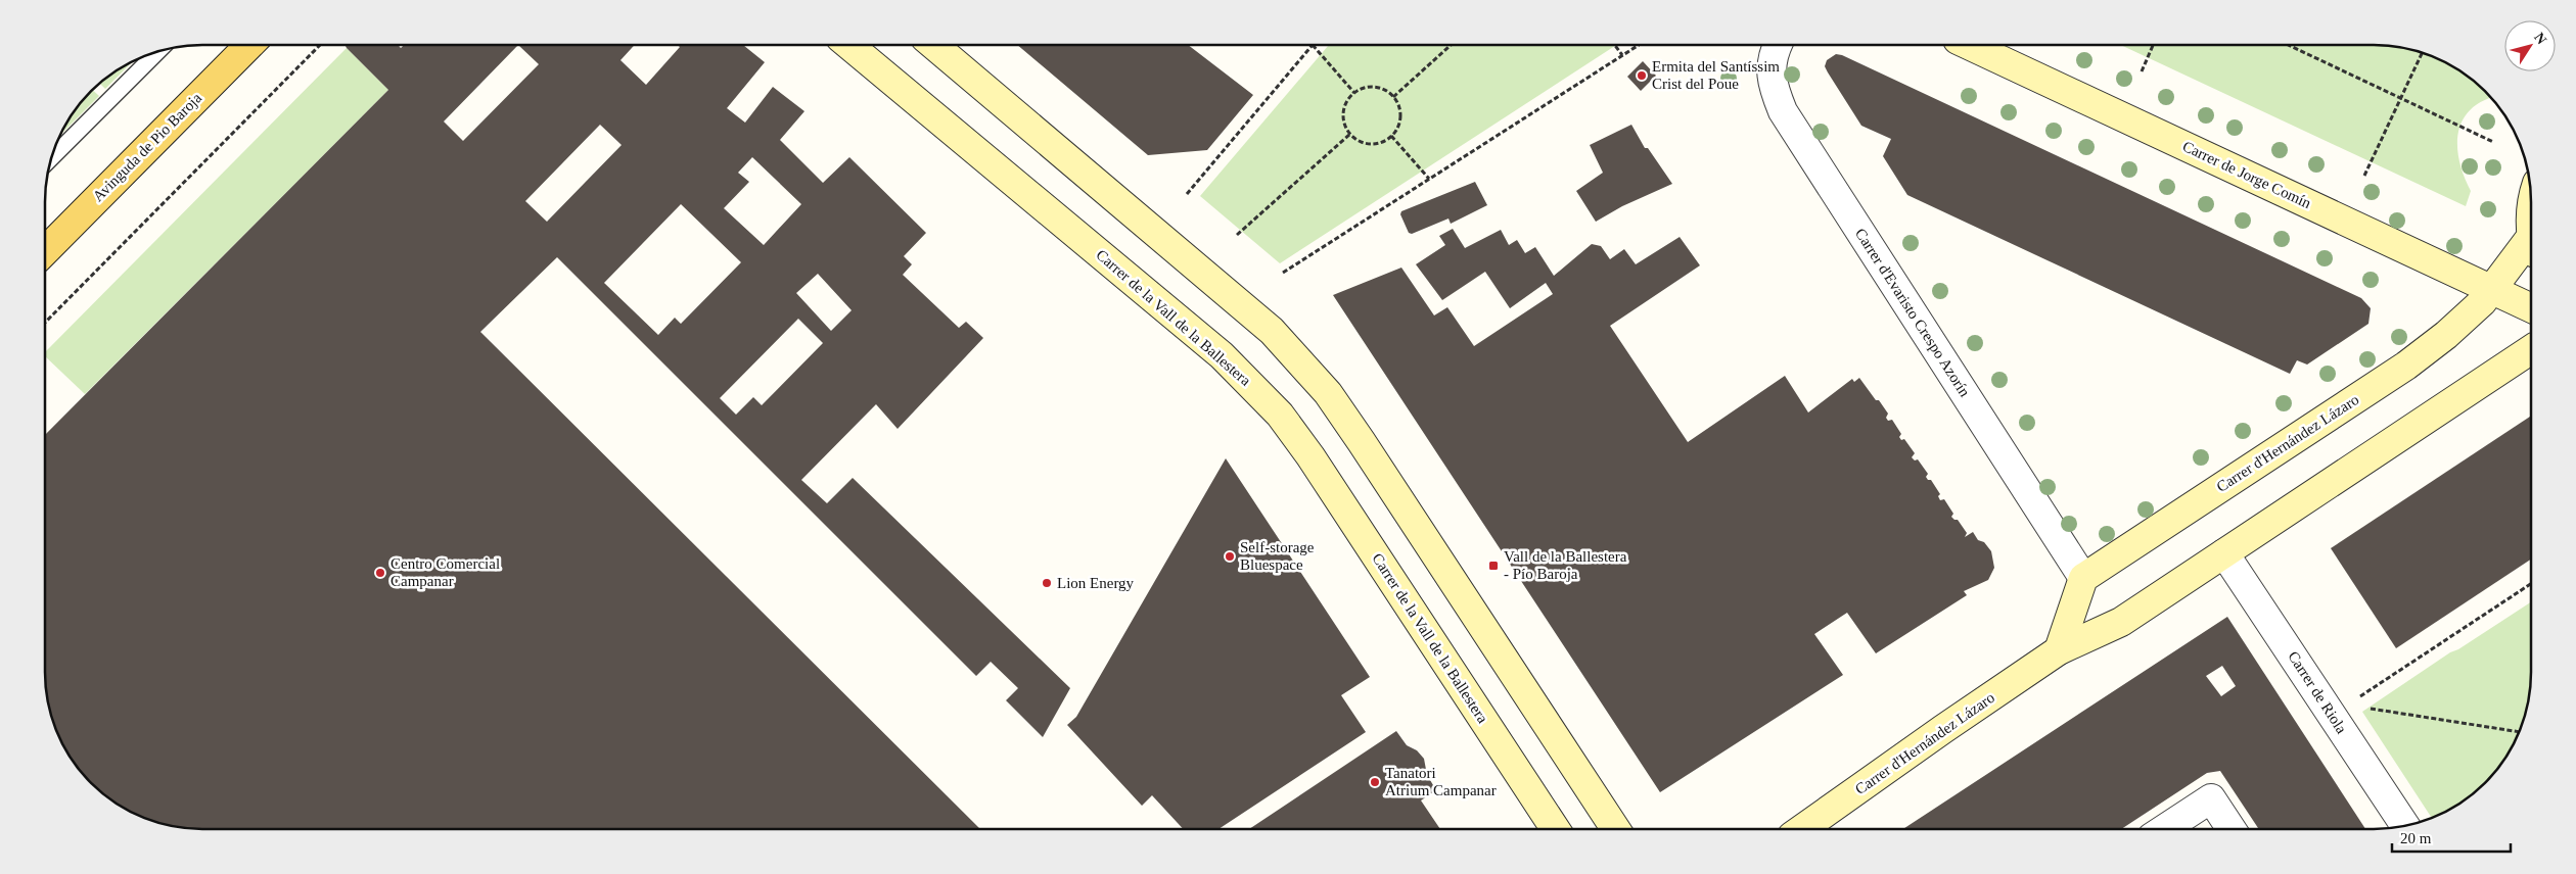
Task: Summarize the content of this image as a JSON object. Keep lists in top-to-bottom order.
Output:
{
  "streets": {
    "main road": ["Avinguda de Pio Baroja"],
    "street": [
      "Carrer de Jorge Comín",
      "Carrer d'Evaristo Crespo Azorín",
      "Carrer de la Vall de la Ballestera",
      "Carrer d'Hernández Lázaro",
      "Carrer de Riola"
    ]
  },
  "crossings": [
    ["Carrer de Jorge Comín", "Carrer d'Hernández Lázaro"],
    ["Carrer d'Evaristo Crespo Azorín", "Carrer d'Hernández Lázaro"],
    ["Carrer d'Hernández Lázaro", "Carrer de Riola"]
  ],
  "places": {
    "other": [
      "Ermita del Santíssim Crist del Poue",
      "Self-storage Bluespace",
      "Centro Comercial Campanar",
      "Lion Energy",
      "Tanatori Atrium Campanar"
    ],
    "transit": ["Vall de la Ballestera - Pío Baroja"]
  },
  "scale_bar": "20 m",
  "north": "top right"
}
